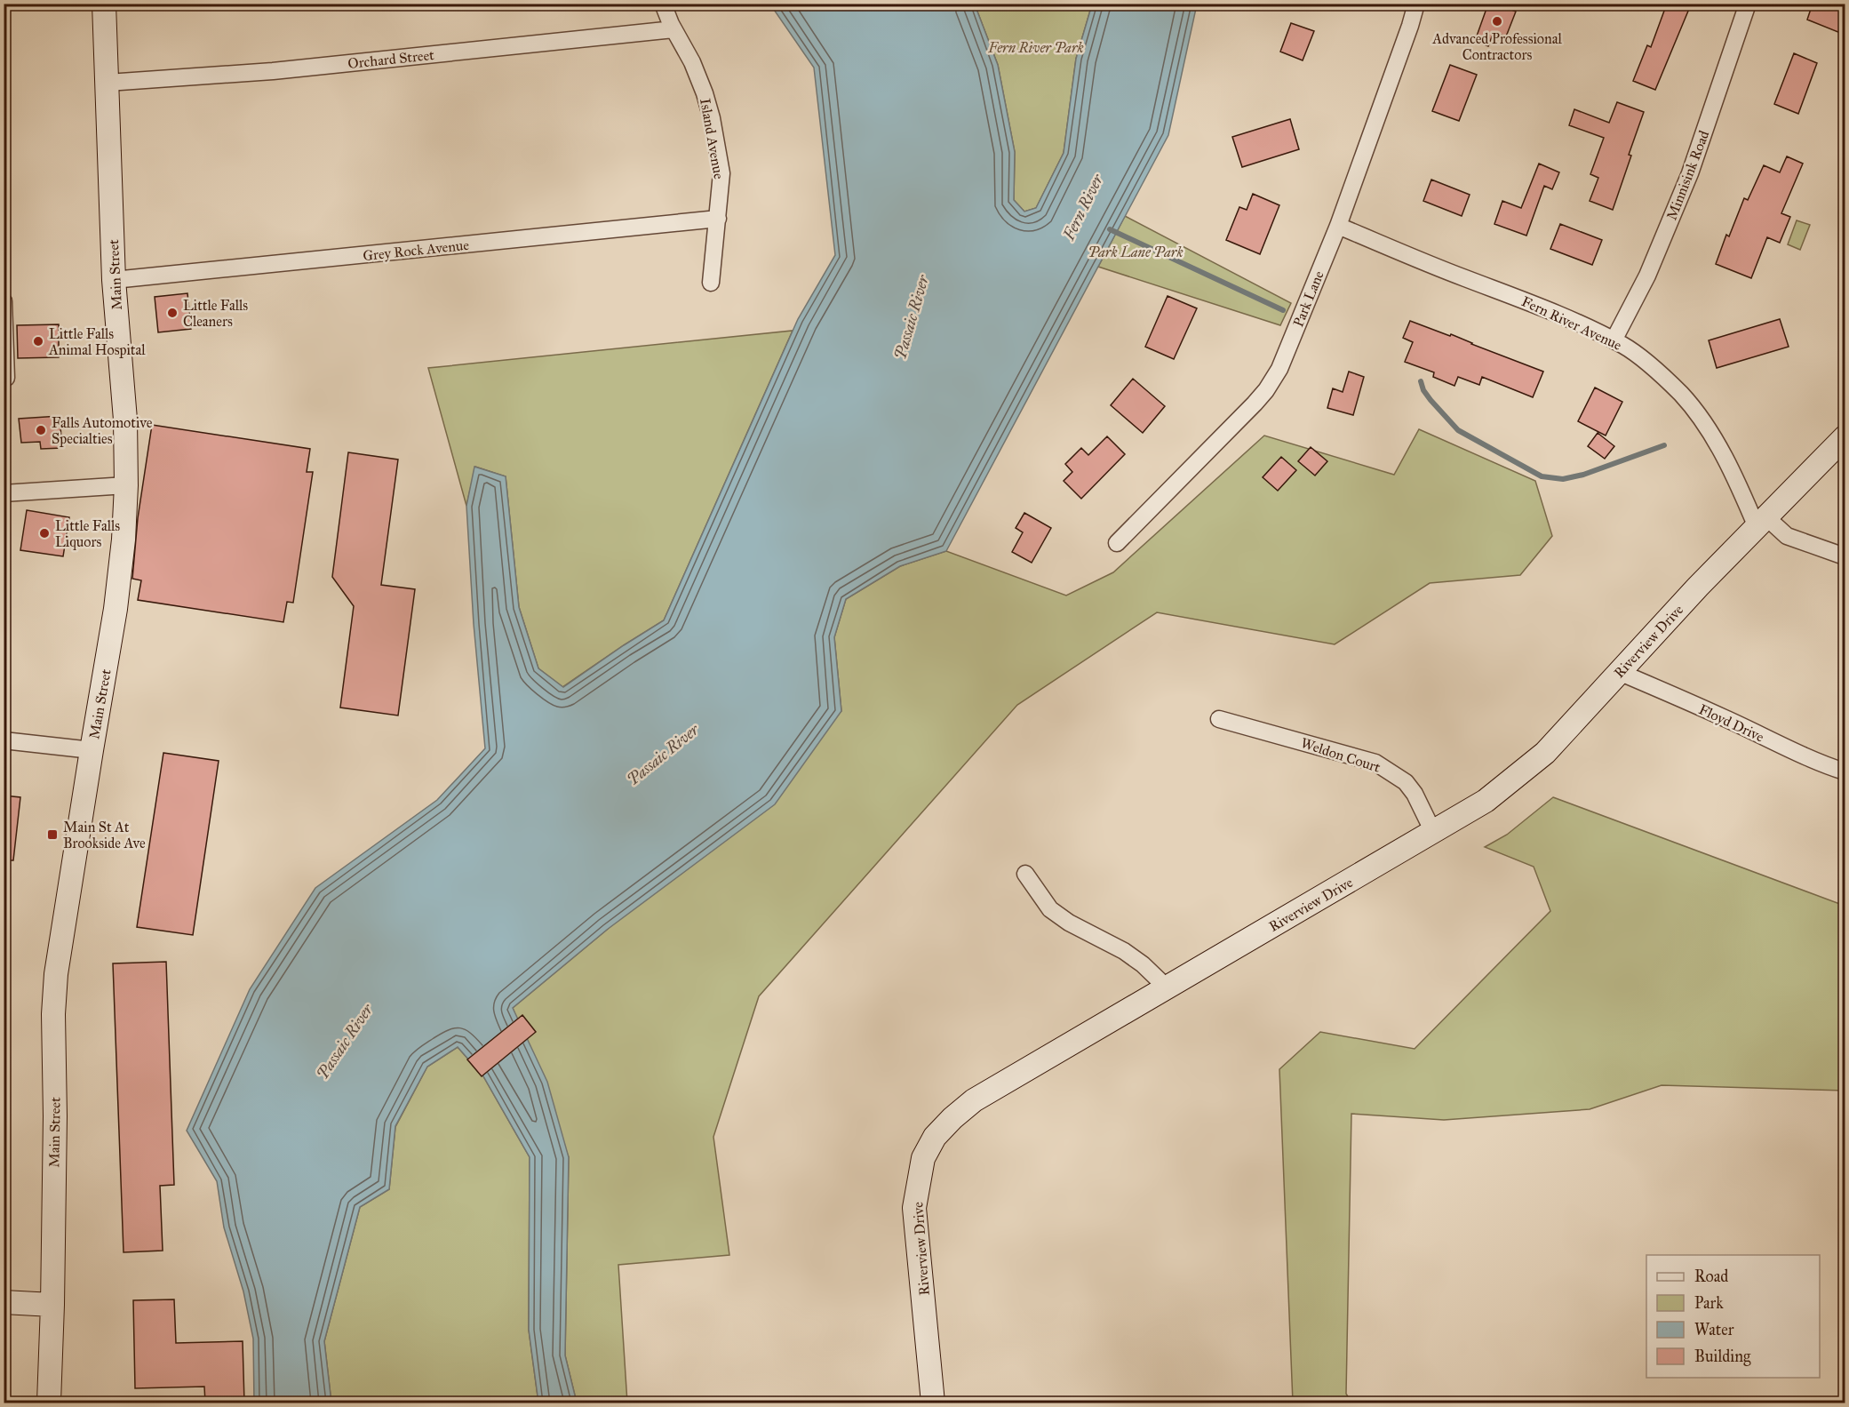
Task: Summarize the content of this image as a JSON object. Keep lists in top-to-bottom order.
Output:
{
  "streets": {
    "main road": ["Main Street", "Riverview Drive"],
    "street": [
      "Orchard Street",
      "Island Avenue",
      "Minnisink Road",
      "Grey Rock Avenue",
      "Park Lane",
      "Fern River Avenue",
      "Floyd Drive",
      "Weldon Court"
    ]
  },
  "crossings": [
    ["Orchard Street", "Island Avenue"],
    ["Orchard Street", "Main Street"],
    ["Island Avenue", "Grey Rock Avenue"],
    ["Minnisink Road", "Fern River Avenue"],
    ["Grey Rock Avenue", "Main Street"],
    ["Park Lane", "Fern River Avenue"],
    ["Fern River Avenue", "Riverview Drive"],
    ["Riverview Drive", "Floyd Drive"],
    ["Riverview Drive", "Weldon Court"]
  ],
  "water": ["Fern River", "Passaic River"],
  "parks": ["Fern River Park", "Park Lane Park"],
  "places": {
    "other": [
      "Advanced Professional Contractors",
      "Little Falls Cleaners",
      "Little Falls Animal Hospital",
      "Falls Automotive Specialties",
      "Little Falls Liquors"
    ],
    "transit": ["Main St At Brookside Ave"]
  },
  "legend": [
    "Road",
    "Park",
    "Water",
    "Building"
  ]
}
